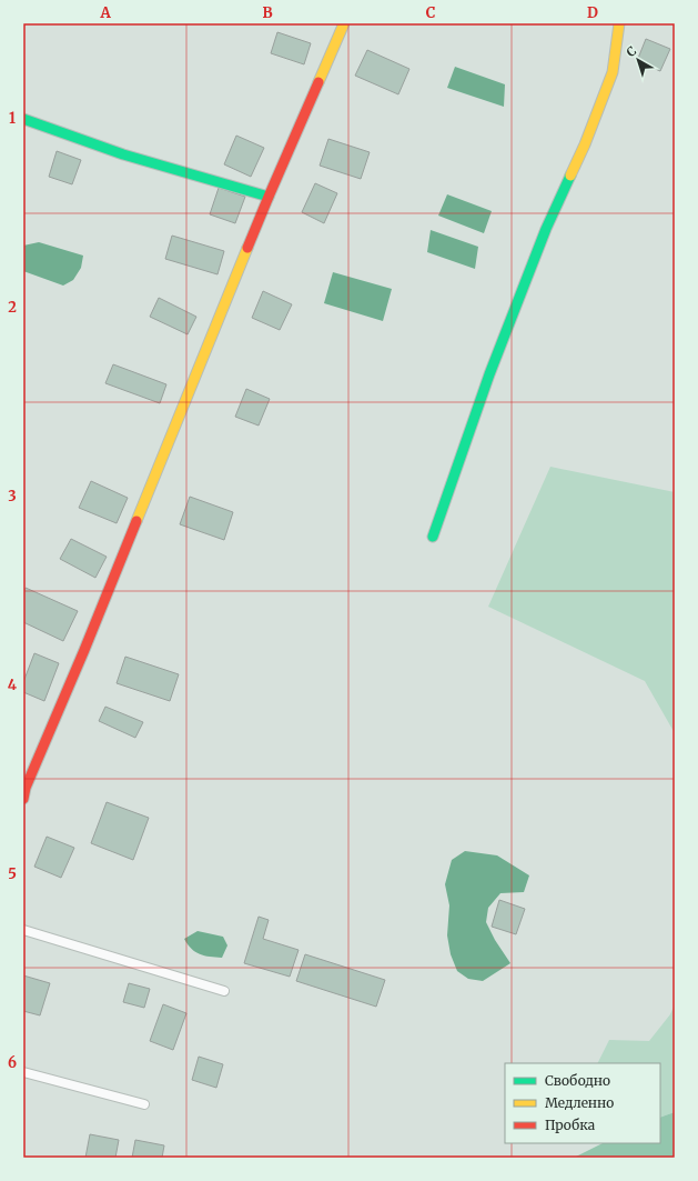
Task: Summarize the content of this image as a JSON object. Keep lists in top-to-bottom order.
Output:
{
  "legend": ["Свободно", "Медленно", "Пробка"],
  "north": "top left",
  "grid": {
    "columns": [
      "A",
      "B",
      "C",
      "D"
    ],
    "rows": [
      "1",
      "2",
      "3",
      "4",
      "5",
      "6"
    ]
  }
}
